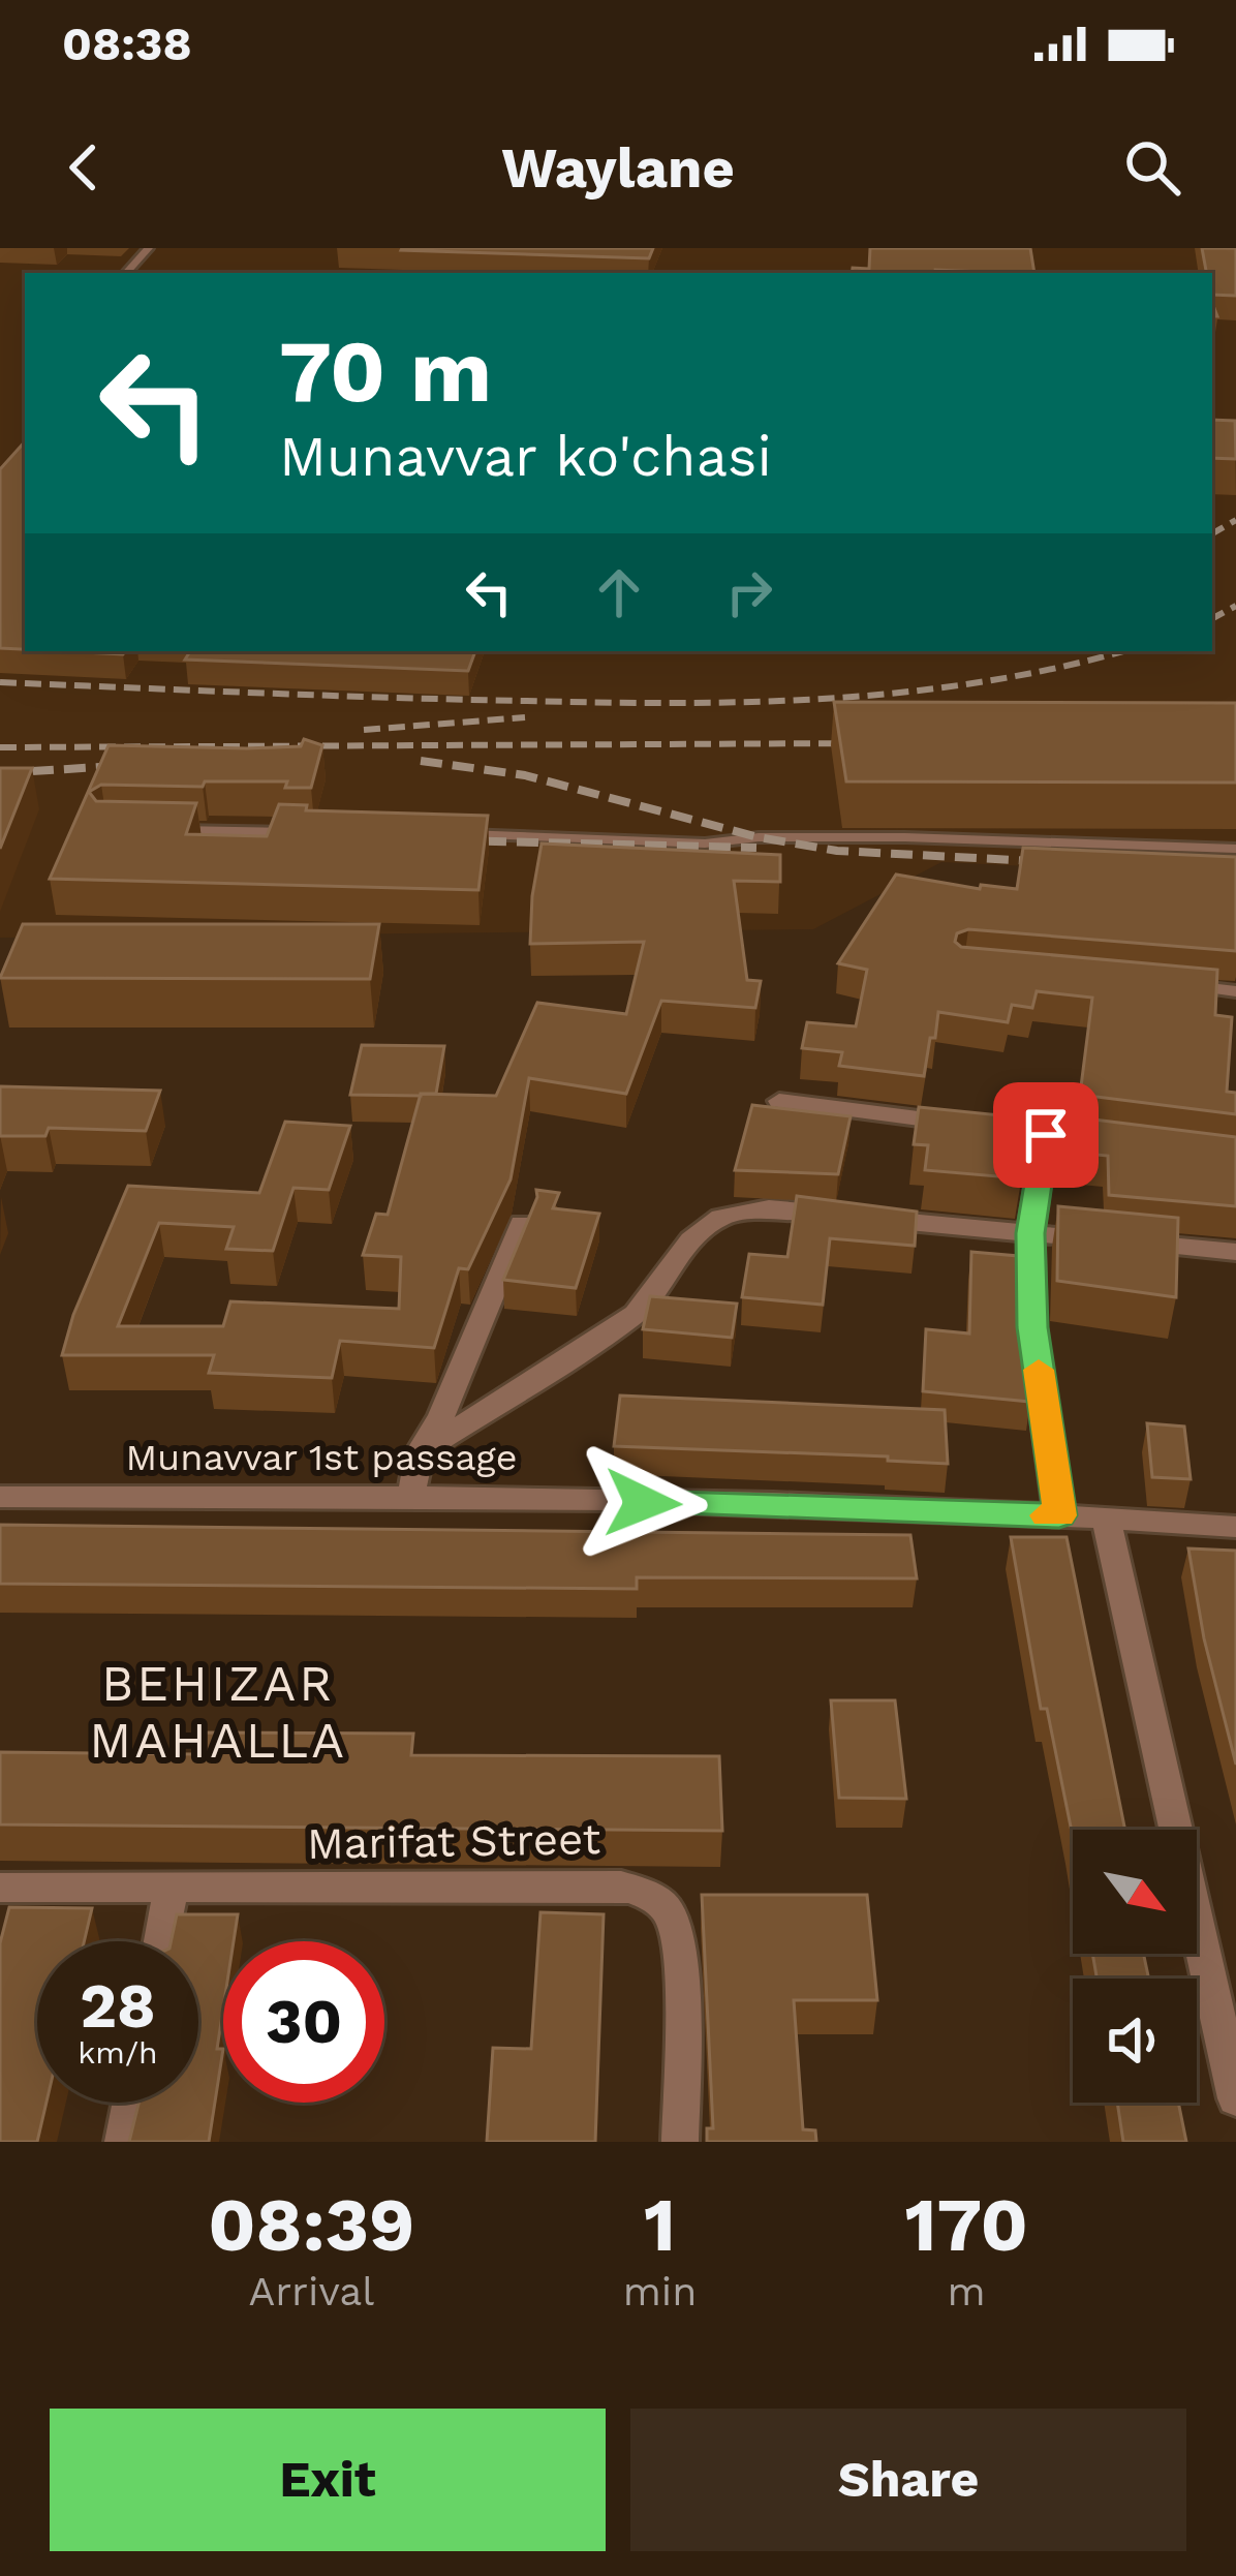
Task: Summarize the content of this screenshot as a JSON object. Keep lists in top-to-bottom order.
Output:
{
  "streets": {
    "street": ["Munavvar 1st passage", "Marifat Street"]
  },
  "districts": ["BEHIZAR MAHALLA"],
  "north": "bottom right",
  "page": {
    "status": "08:38",
    "header": "Waylane",
    "turn": ["70 m", "Munavvar ko'chasi"],
    "speed": "28 km/h",
    "limit": "30",
    "eta": [
      "08:39",
      "Arrival",
      "1",
      "min",
      "170",
      "m"
    ],
    "buttons": ["Exit", "Share"]
  }
}
